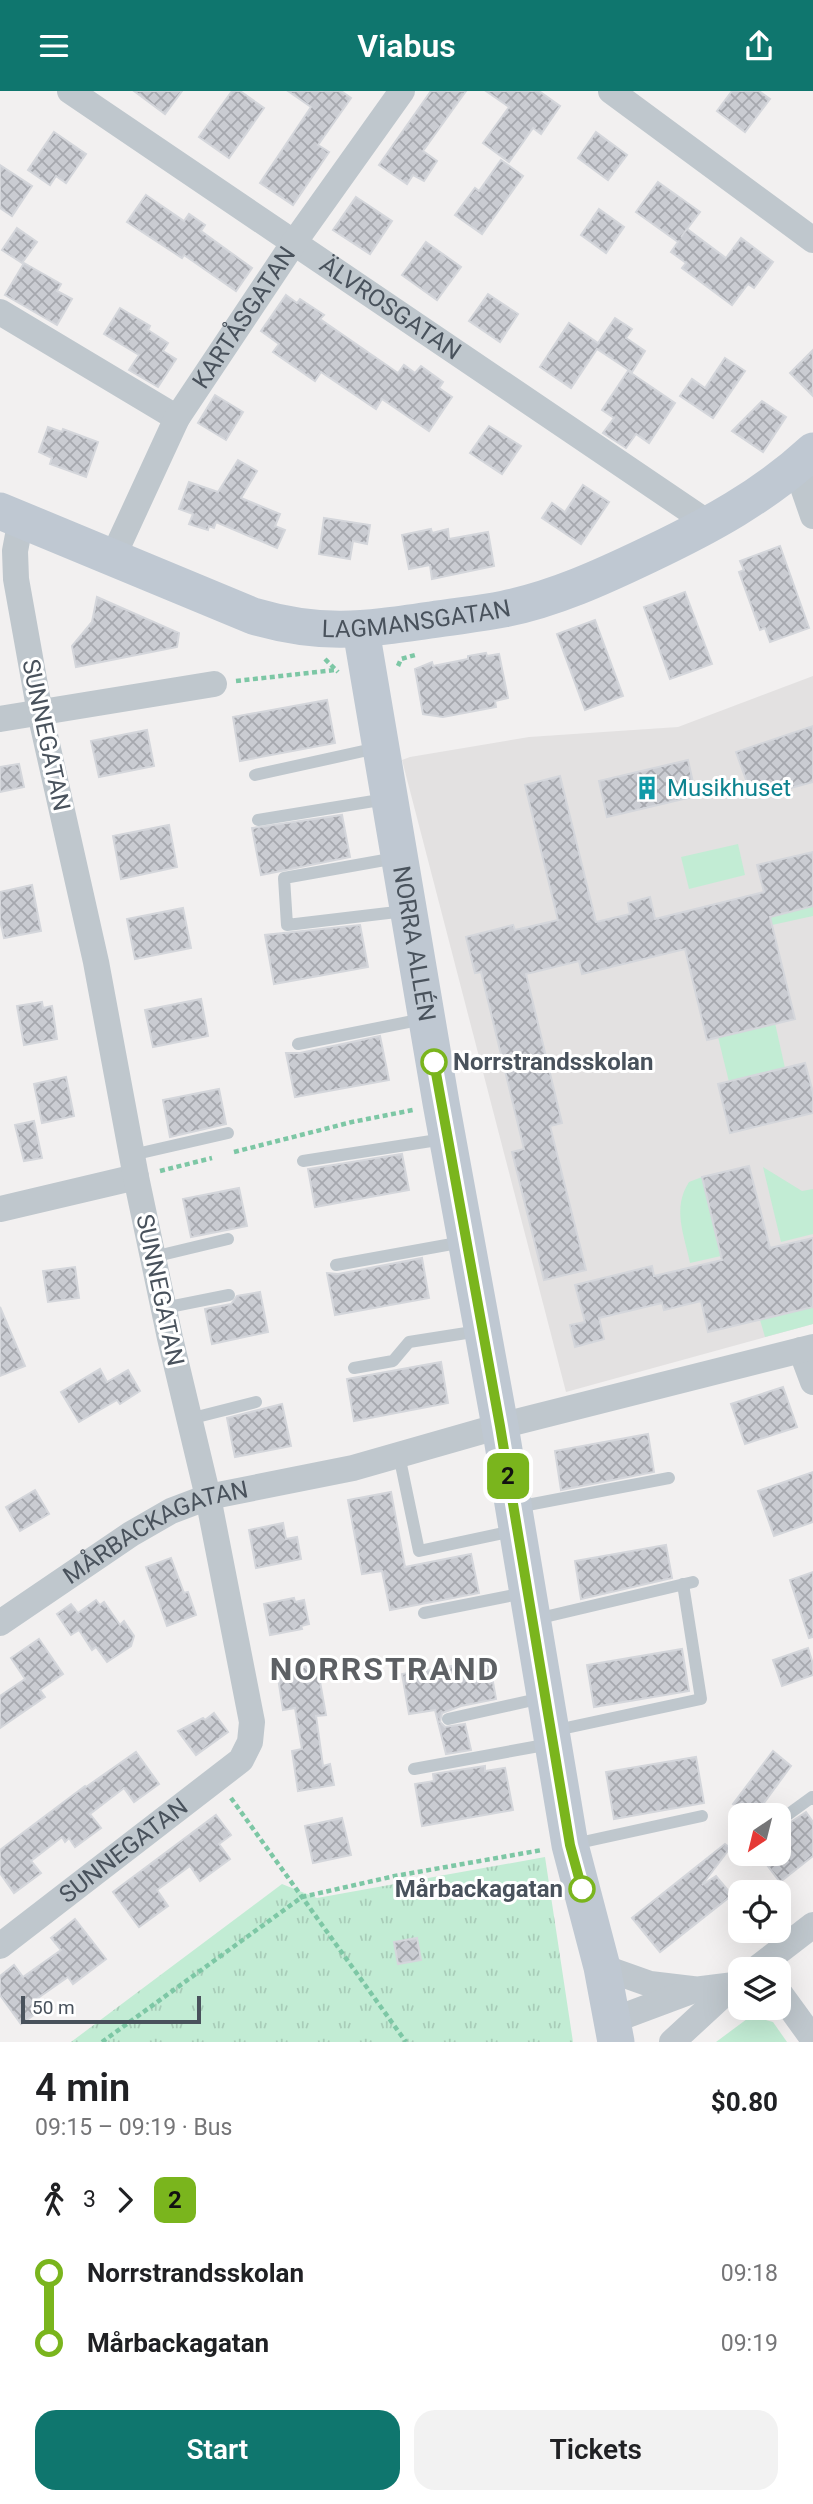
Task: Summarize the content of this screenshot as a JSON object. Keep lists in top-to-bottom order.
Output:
{
  "streets": {
    "street": [
      "ÄLVROSGATAN",
      "KARTÅSGATAN",
      "LAGMANSGATAN",
      "SUNNEGATAN",
      "NORRA ALLÉN",
      "MÅRBACKAGATAN"
    ]
  },
  "crossings": [
    ["ÄLVROSGATAN", "KARTÅSGATAN"],
    ["ÄLVROSGATAN", "LAGMANSGATAN"],
    ["KARTÅSGATAN", "LAGMANSGATAN"],
    ["LAGMANSGATAN", "SUNNEGATAN"],
    ["LAGMANSGATAN", "NORRA ALLÉN"],
    ["SUNNEGATAN", "MÅRBACKAGATAN"],
    ["NORRA ALLÉN", "MÅRBACKAGATAN"]
  ],
  "districts": ["NORRSTRAND"],
  "places": {
    "building": ["Musikhuset"],
    "other": ["Norrstrandsskolan", "Mårbackagatan"]
  },
  "lines": ["bus line 2"],
  "scale_bar": "50 m",
  "north": "bottom left",
  "page": {
    "header": "Viabus",
    "on_map": "2",
    "scale": "50 m",
    "heading": ["4 min", "09:15 – 09:19 · Bus", "$0.80"],
    "legs": ["3", "2"],
    "list": [
      {
        "name": "Norrstrandsskolan",
        "value": "09:18"
      },
      {
        "name": "Mårbackagatan",
        "value": "09:19"
      }
    ],
    "buttons": ["Start", "Tickets"]
  }
}
